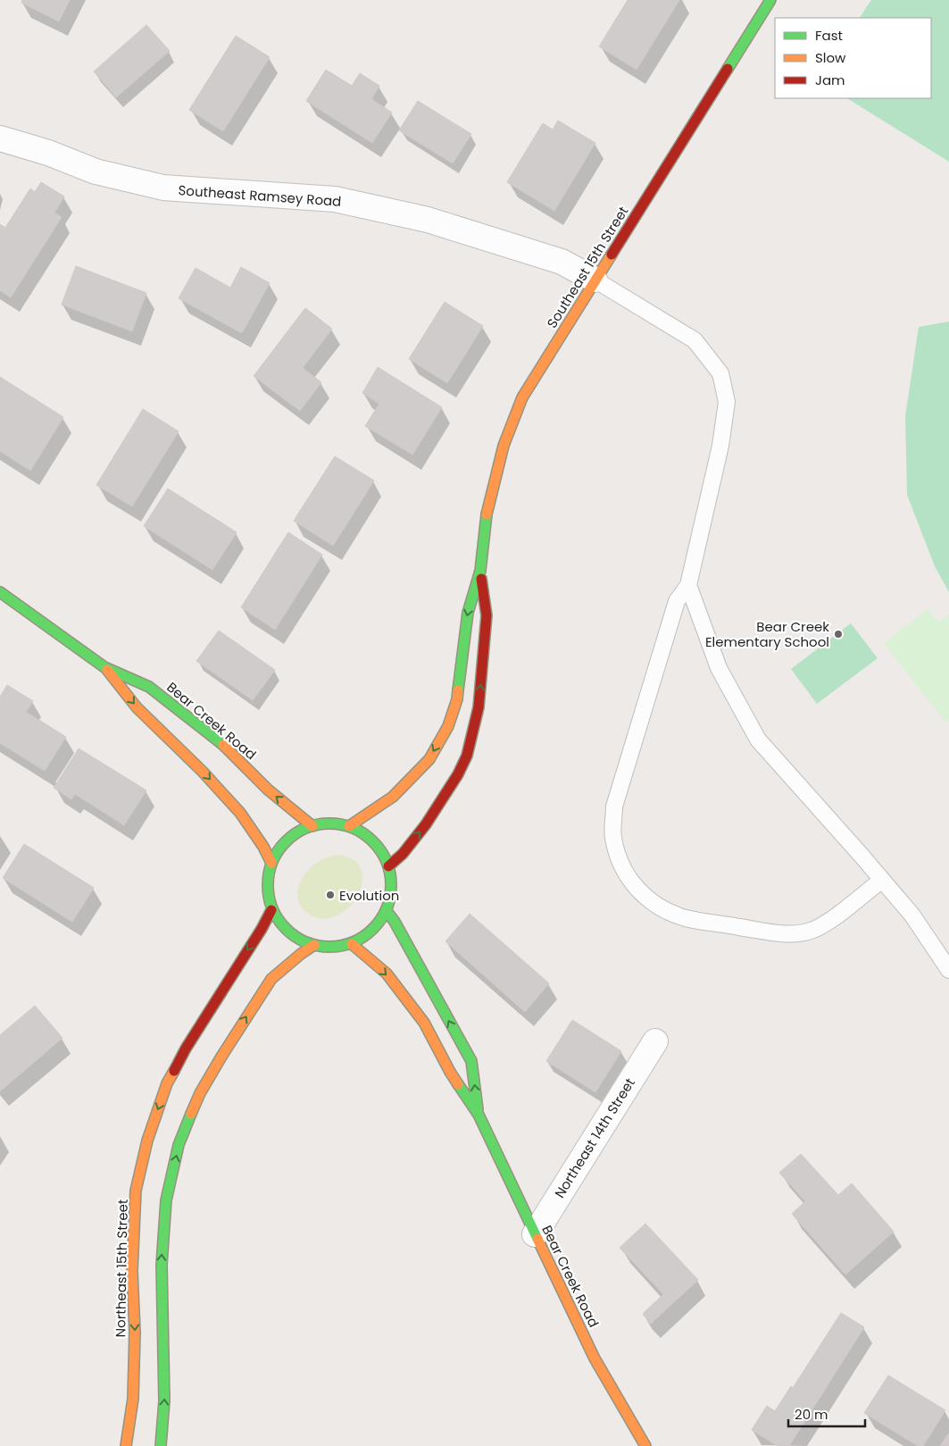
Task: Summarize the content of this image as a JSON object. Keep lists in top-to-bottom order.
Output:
{
  "streets": {
    "main road": ["Southeast 15th Street", "Bear Creek Road", "Northeast 15th Street"],
    "street": ["Southeast Ramsey Road", "Northeast 14th Street"]
  },
  "crossings": [
    ["Southeast Ramsey Road", "Southeast 15th Street"],
    ["Southeast 15th Street", "Bear Creek Road"],
    ["Southeast 15th Street", "Northeast 15th Street"],
    ["Bear Creek Road", "Northeast 14th Street"],
    ["Bear Creek Road", "Northeast 15th Street"]
  ],
  "places": ["Bear Creek Elementary School", "Evolution"],
  "legend": ["Fast", "Slow", "Jam"],
  "scale_bar": "20 m"
}
